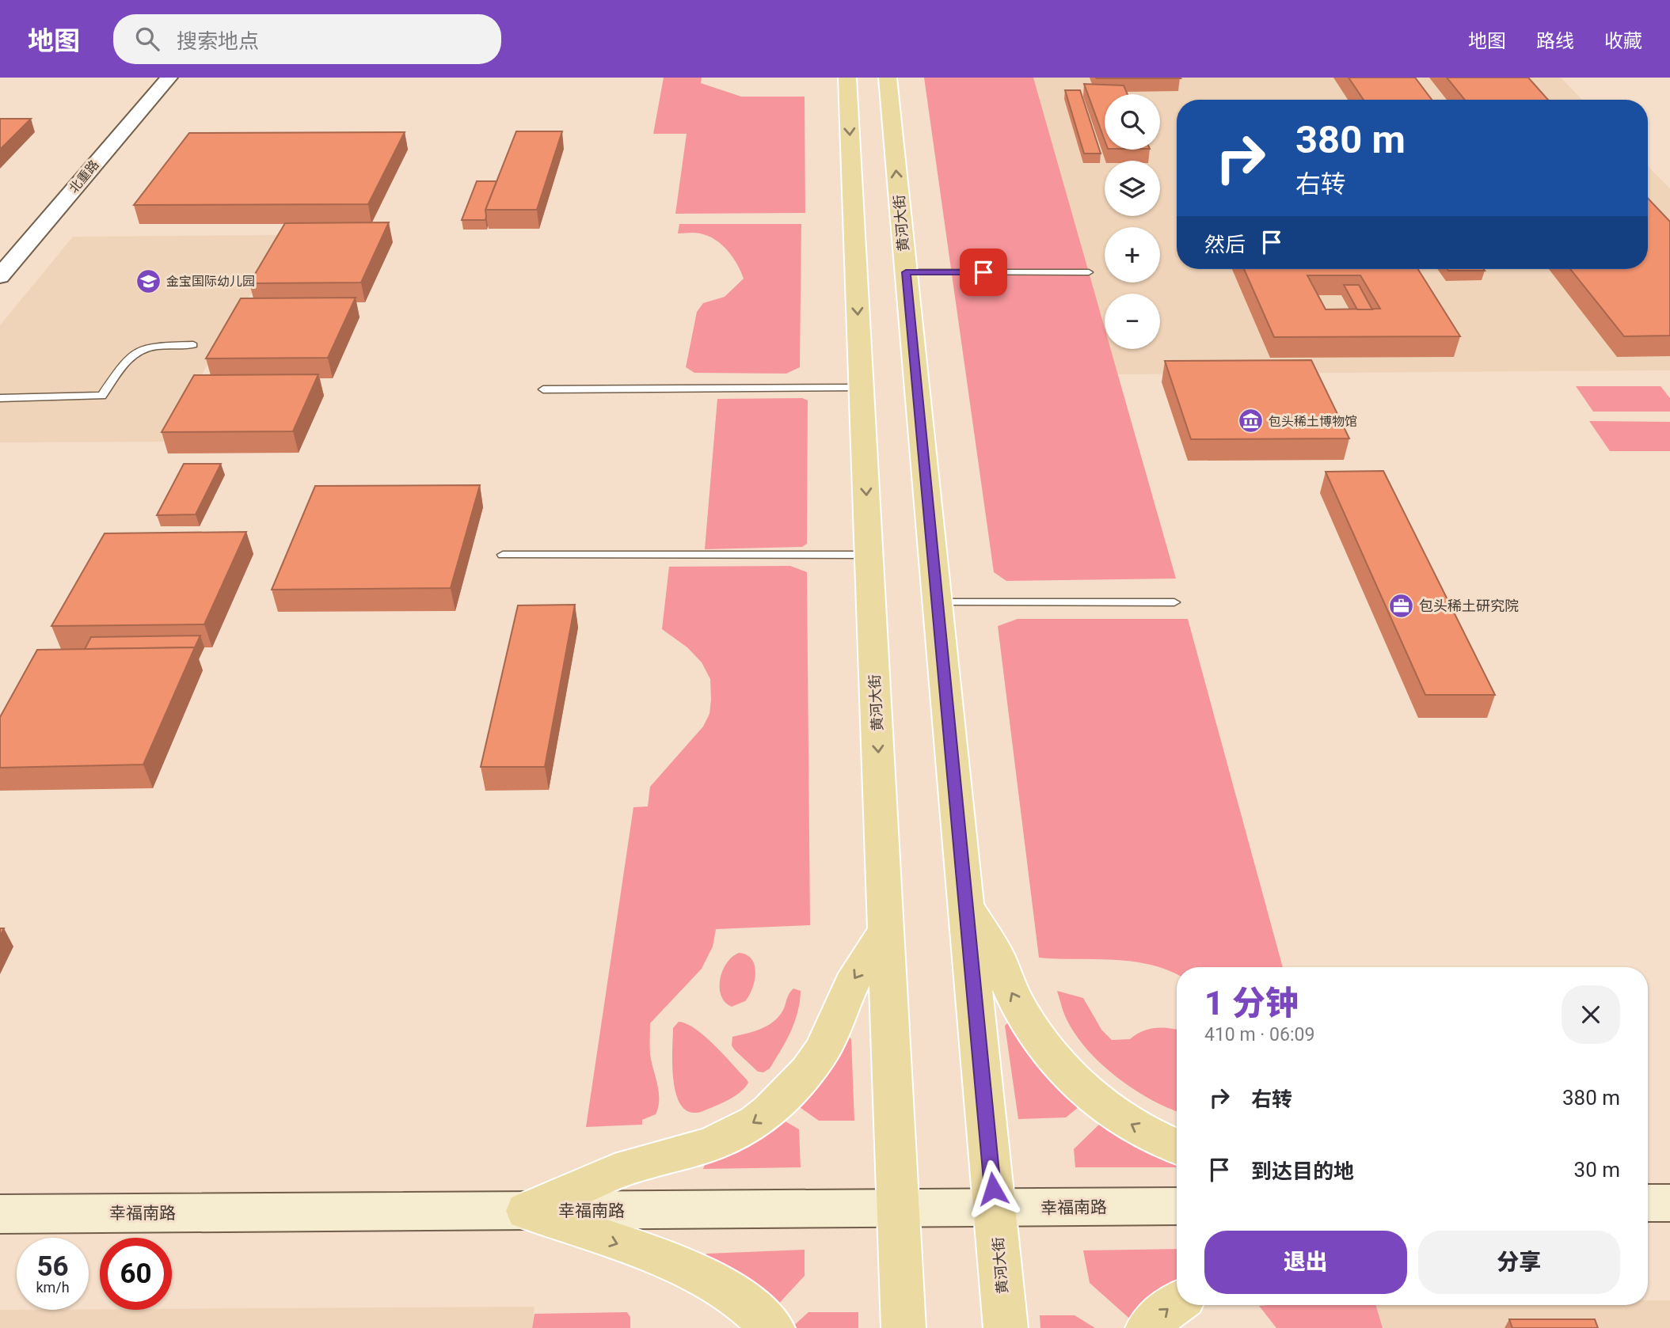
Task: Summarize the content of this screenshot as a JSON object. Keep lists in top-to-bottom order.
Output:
{
  "streets": {
    "main road": ["黄河大街", "幸福南路"],
    "street": ["北重路"]
  },
  "crossings": [
    ["黄河大街", "幸福南路"]
  ],
  "places": {
    "school or university": ["金宝国际幼儿园"],
    "museum": ["包头稀土博物馆"],
    "office": ["包头稀土研究院"]
  },
  "page": {
    "header": "地图",
    "search": "搜索地点",
    "nav": ["地图", "路线", "收藏"],
    "map_buttons": ["+", "−"],
    "turn": ["380 m", "右转"],
    "then": "然后",
    "heading": ["1 分钟", "410 m · 06:09"],
    "list": [
      {
        "name": "右转",
        "value": "380 m"
      },
      {
        "name": "到达目的地",
        "value": "30 m"
      }
    ],
    "buttons": ["退出", "分享"],
    "speed": "56 km/h",
    "limit": "60"
  }
}
